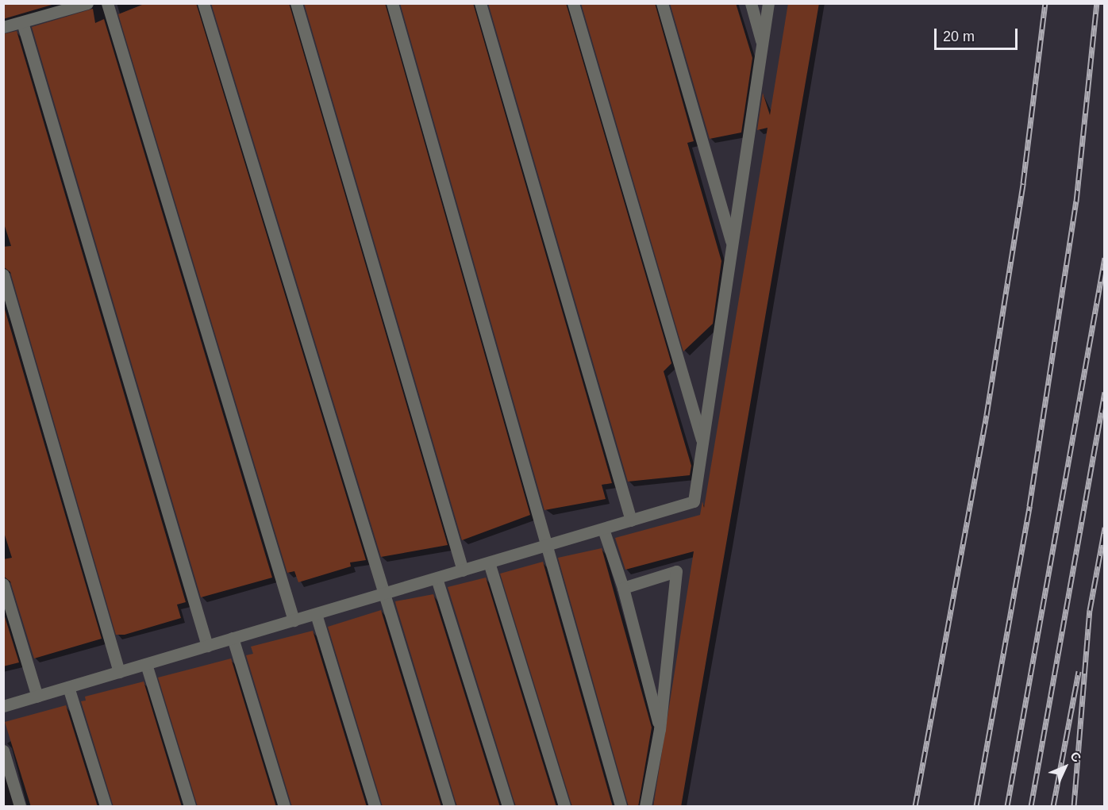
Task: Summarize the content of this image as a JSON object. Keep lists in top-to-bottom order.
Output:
{
  "scale_bar": "20 m",
  "north": "top right"
}
